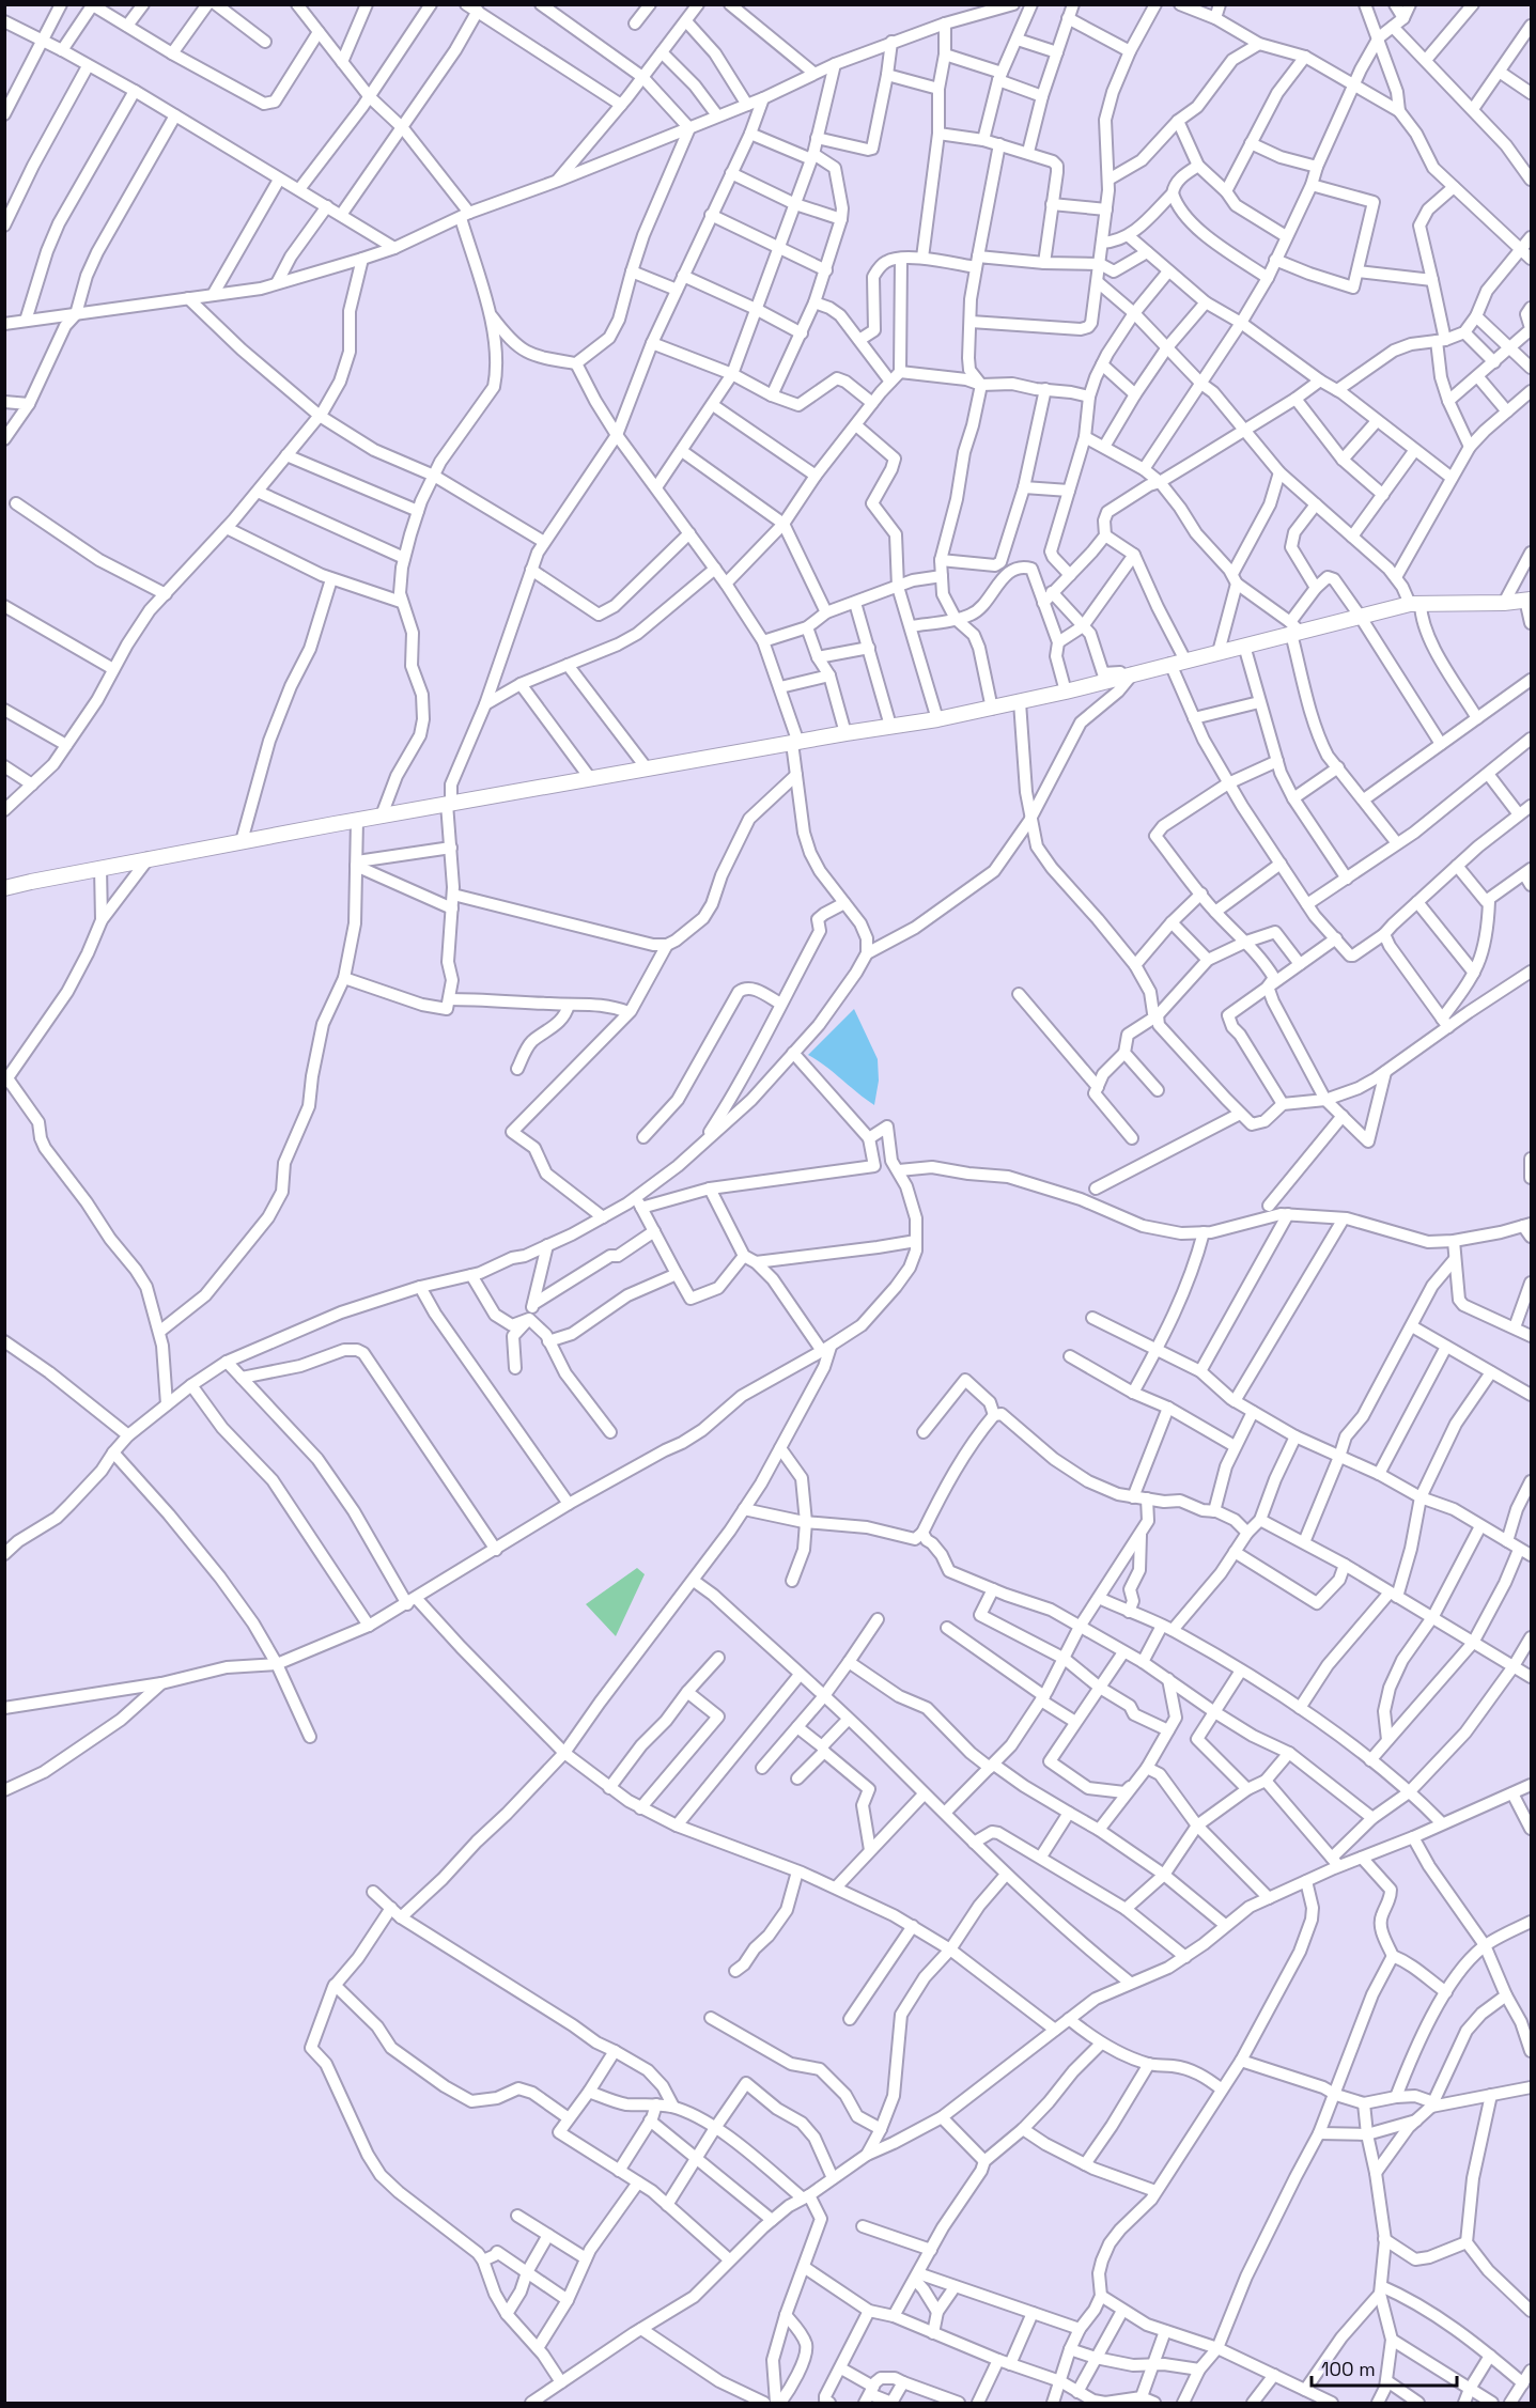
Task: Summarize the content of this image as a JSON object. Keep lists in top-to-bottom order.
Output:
{
  "scale_bar": "100 m"
}
